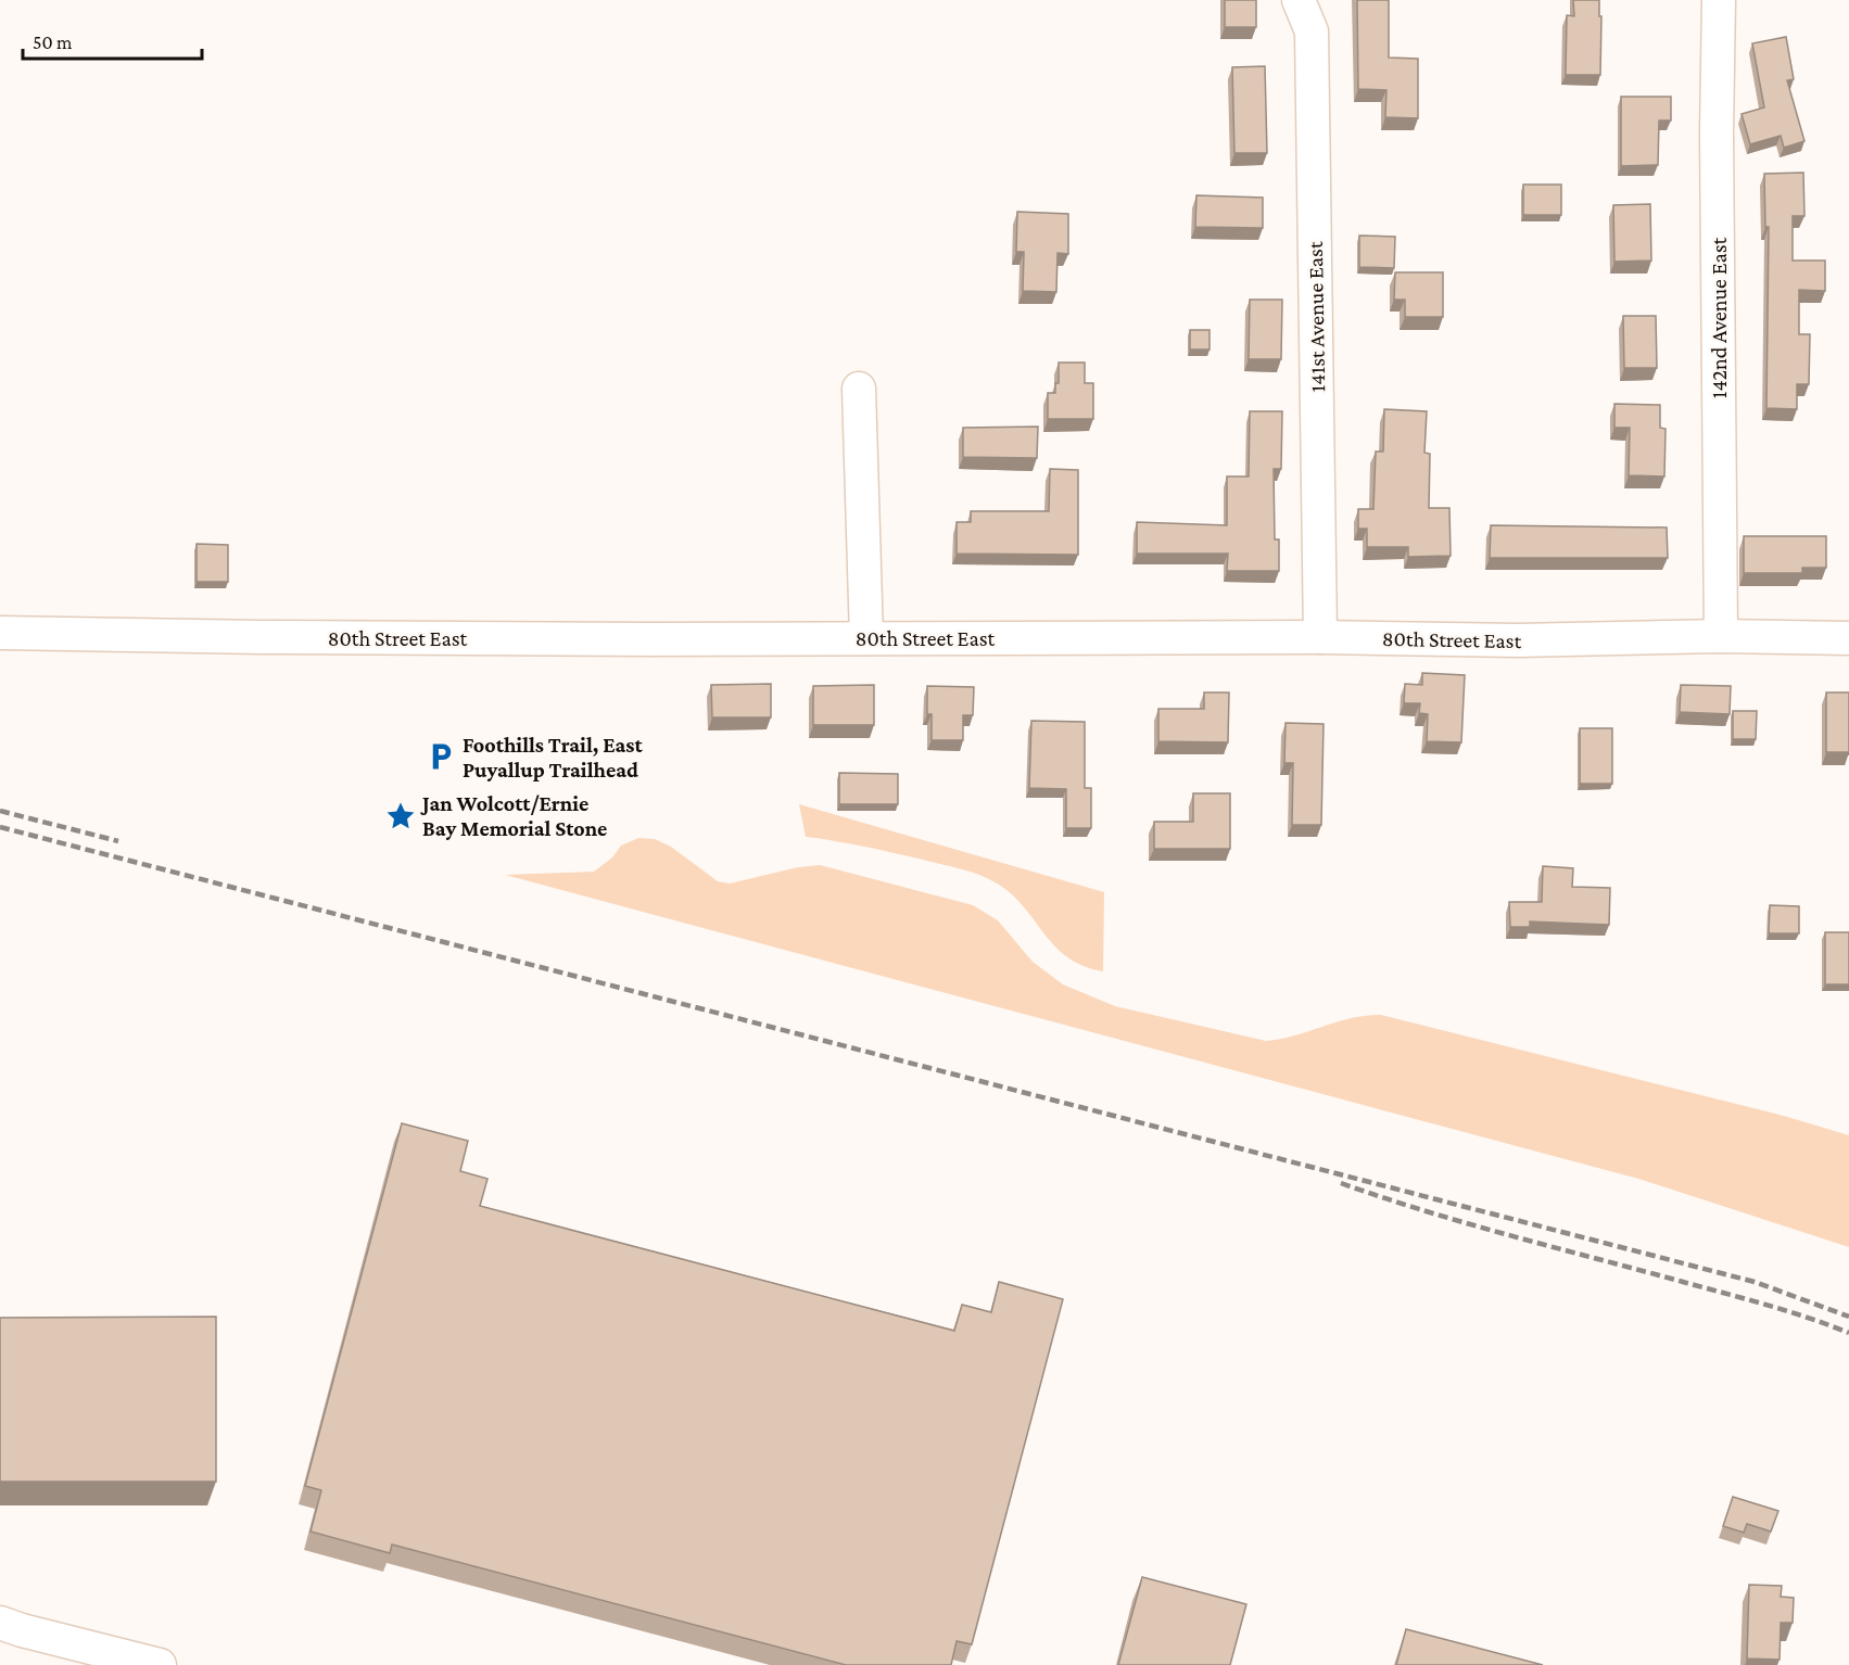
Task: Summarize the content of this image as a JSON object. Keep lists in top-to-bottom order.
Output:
{
  "streets": {
    "street": ["141st Avenue East", "142nd Avenue East", "80th Street East"]
  },
  "crossings": [
    ["141st Avenue East", "80th Street East"],
    ["142nd Avenue East", "80th Street East"]
  ],
  "places": {
    "parking": ["Foothills Trail, East Puyallup Trailhead"],
    "place": ["Jan Wolcott/Ernie Bay Memorial Stone"]
  },
  "scale_bar": "50 m"
}
